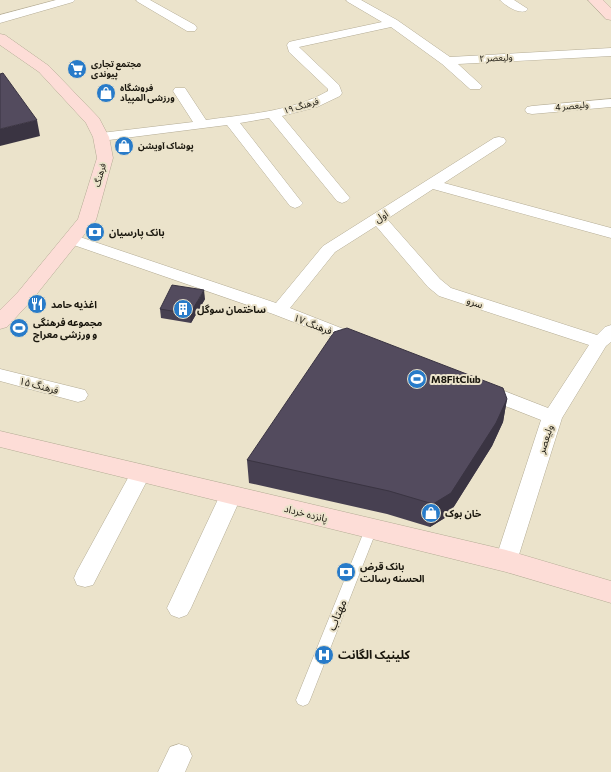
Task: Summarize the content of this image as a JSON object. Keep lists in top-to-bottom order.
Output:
{
  "streets": {
    "main road": ["فرهنگ", "پانزده خرداد"],
    "street": [
      "ولیعصر ٢",
      "فرهنگ ۱۹",
      "ولیعصر 4",
      "اول",
      "سرو",
      "فرهنگ ۱۷",
      "فرهنگ ۱۵",
      "ولیعصر"
    ],
    "lane": ["مهتاب"]
  },
  "crossings": [
    ["فرهنگ ۱۹", "فرهنگ"],
    ["فرهنگ", "فرهنگ ۱۷"],
    ["اول", "سرو"],
    ["اول", "فرهنگ ۱۷"],
    ["سرو", "ولیعصر"],
    ["ولیعصر", "پانزده خرداد"],
    ["پانزده خرداد", "مهتاب"]
  ],
  "places": {
    "supermarket": ["مجتمع تجاری پیوندی"],
    "shop": ["فروشگاه ورزشی المپیاد", "پوشاک آویشن", "خان بوک"],
    "bank": ["بانک پارسیان", "بانک قرض الحسنه رسالت"],
    "restaurant": ["اغذیه حامد"],
    "building": ["ساختمان سوگل"],
    "sports": ["مجموعه فرهنگی و ورزشی معراج", "M8FitClub"],
    "hospital": ["کلینیک الگانت"]
  }
}
